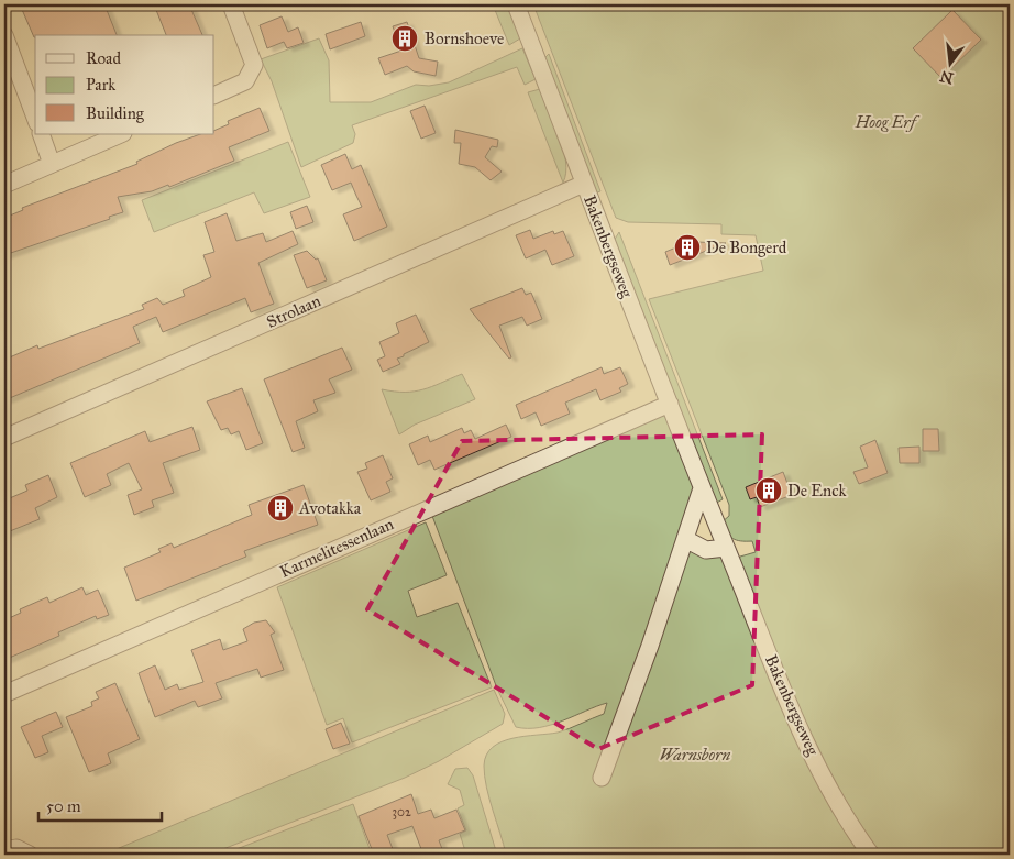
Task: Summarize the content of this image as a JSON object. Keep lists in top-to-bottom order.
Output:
{
  "streets": {
    "street": ["Bakenbergseweg", "Strolaan", "Karmelitessenlaan"]
  },
  "crossings": [
    ["Bakenbergseweg", "Strolaan"],
    ["Bakenbergseweg", "Karmelitessenlaan"]
  ],
  "parks": ["Hoog Erf", "Warnsborn"],
  "places": {
    "building": [
      "Bornshoeve",
      "De Bongerd",
      "De Enck",
      "Avotakka"
    ]
  },
  "house_numbers": ["302"],
  "legend": ["Road", "Park", "Building"],
  "scale_bar": "50 m",
  "north": "bottom"
}
